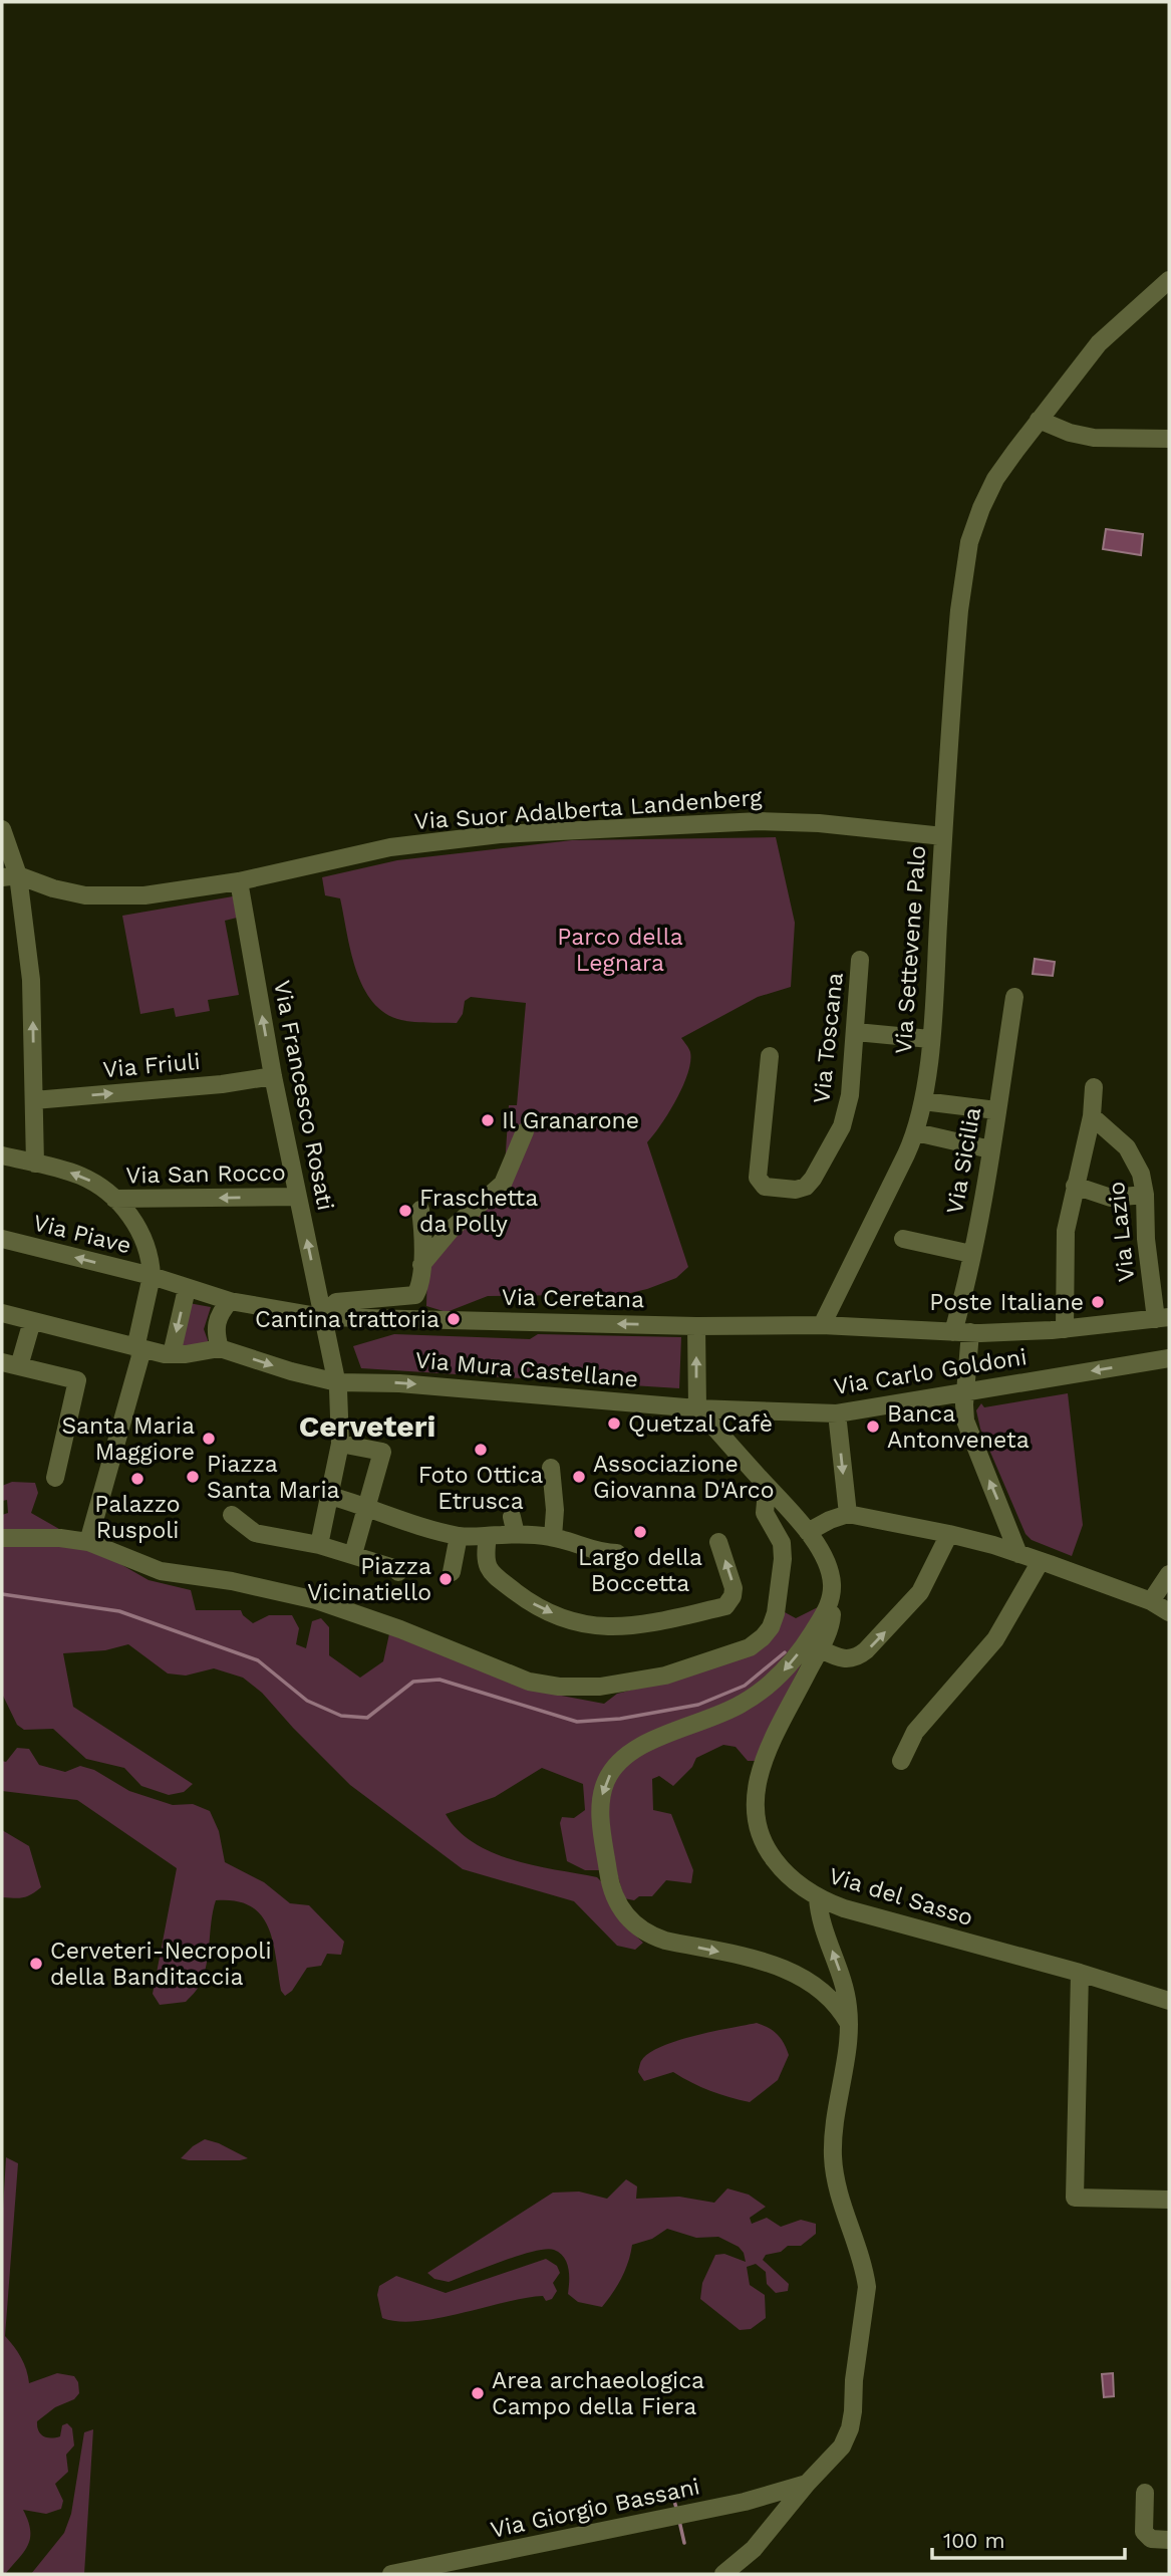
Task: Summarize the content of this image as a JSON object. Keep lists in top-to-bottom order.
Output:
{
  "streets": {
    "street": [
      "Via Suor Adalberta Landenberg",
      "Via Settevene Palo",
      "Via Toscana",
      "Via Friuli",
      "Via Francesco Rosati",
      "Via Sicilia",
      "Via San Rocco",
      "Via Lazio",
      "Via Piave",
      "Via Ceretana",
      "Via Mura Castellane",
      "Via Carlo Goldoni",
      "Via del Sasso",
      "Via Giorgio Bassani"
    ]
  },
  "crossings": [
    ["Via Suor Adalberta Landenberg", "Via Settevene Palo"],
    ["Via Suor Adalberta Landenberg", "Via Francesco Rosati"],
    ["Via Settevene Palo", "Via Ceretana"],
    ["Via Friuli", "Via Francesco Rosati"],
    ["Via Francesco Rosati", "Via San Rocco"],
    ["Via Francesco Rosati", "Via Ceretana"],
    ["Via Sicilia", "Via Carlo Goldoni"],
    ["Via Piave", "Via Ceretana"],
    ["Via Mura Castellane", "Via Carlo Goldoni"],
    ["Via Mura Castellane", "Via del Sasso"],
    ["Via Carlo Goldoni", "Via del Sasso"]
  ],
  "one_way": ["Via Friuli", "Via Ceretana"],
  "districts": ["Cerveteri"],
  "parks": ["Parco della Legnara"],
  "places": [
    "Il Granarone",
    "Fraschetta da Polly",
    "Poste Italiane",
    "Cantina trattoria",
    "Quetzal Cafè",
    "Banca Antonveneta",
    "Santa Maria Maggiore",
    "Foto Ottica Etrusca",
    "Piazza Santa Maria",
    "Associazione Giovanna D'Arco",
    "Palazzo Ruspoli",
    "Largo della Boccetta",
    "Piazza Vicinatiello",
    "Cerveteri-Necropoli della Banditaccia",
    "Area archaeologica Campo della Fiera"
  ],
  "scale_bar": "100 m"
}
